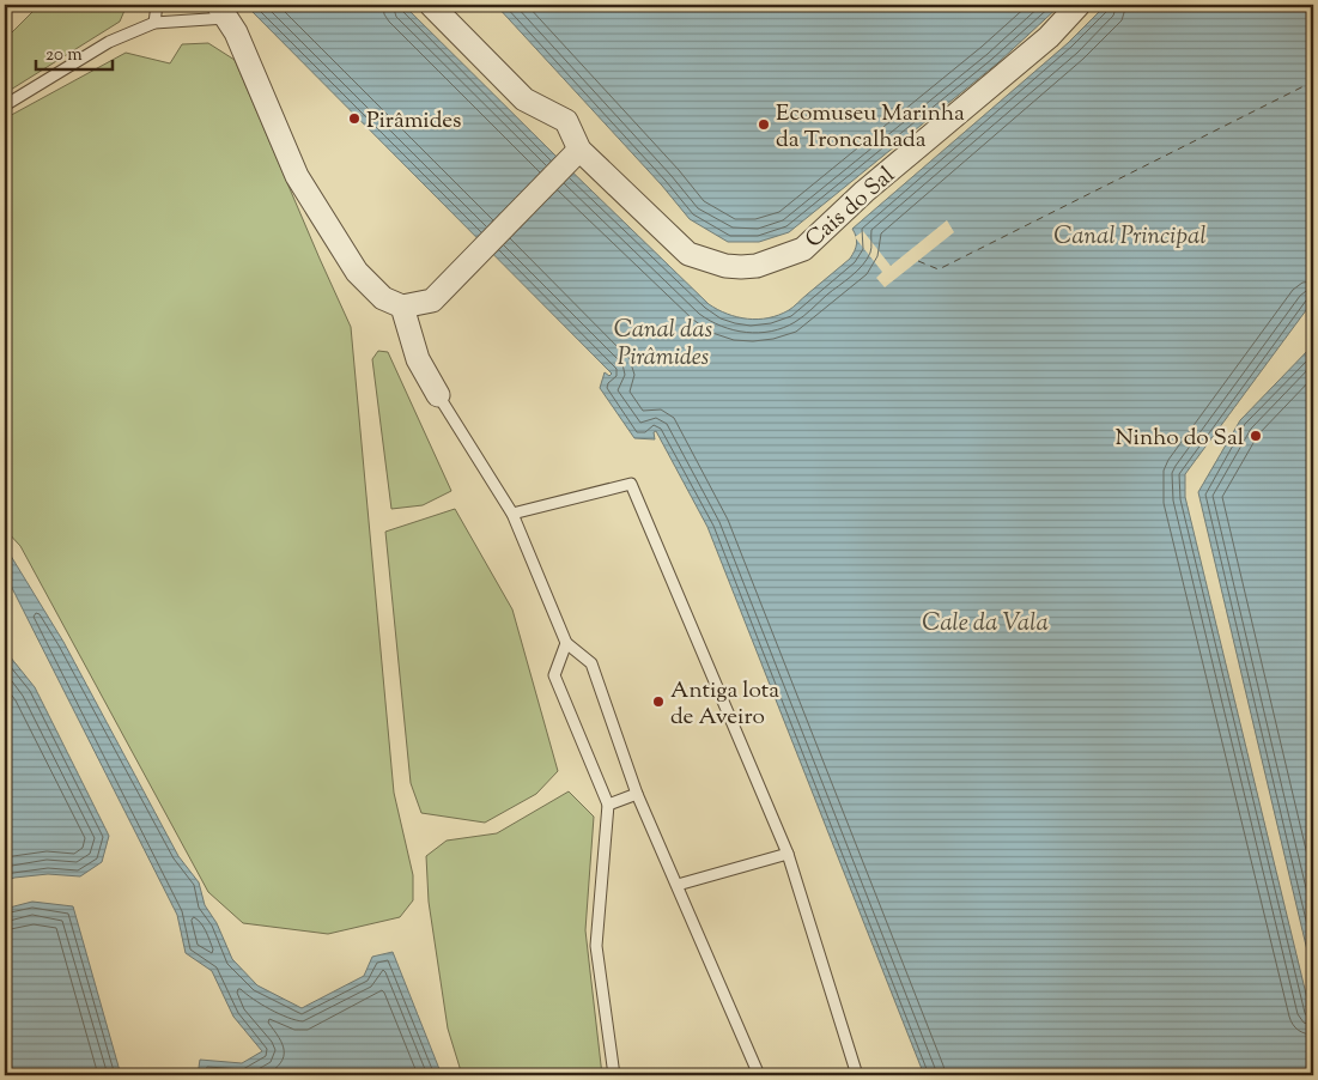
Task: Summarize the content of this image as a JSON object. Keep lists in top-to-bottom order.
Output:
{
  "streets": {
    "street": ["Cais do Sal"]
  },
  "water": ["Canal Principal", "Canal das Pirâmides", "Cale da Vala"],
  "places": [
    "Pirâmides",
    "Ecomuseu Marinha da Troncalhada",
    "Ninho do Sal",
    "Antiga lota de Aveiro"
  ],
  "scale_bar": "20 m"
}
